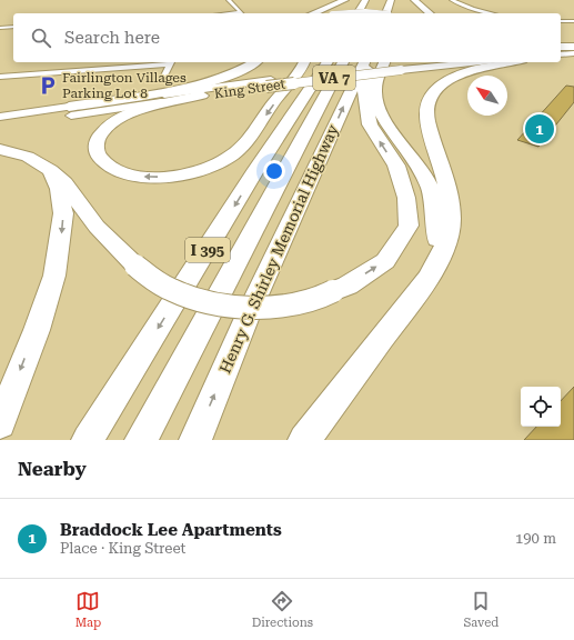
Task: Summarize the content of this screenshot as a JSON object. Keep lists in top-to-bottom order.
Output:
{
  "streets": {
    "highway": ["Henry G. Shirley Memorial Highway", "I 395"],
    "main road": ["VA 7", "King Street"]
  },
  "places": {
    "parking": ["Fairlington Villages Parking Lot 8"]
  },
  "north": "top left",
  "page": {
    "search": "Search here",
    "pins": "1",
    "heading": "Nearby",
    "list": [
      {
        "mark": "1",
        "name": "Braddock Lee Apartments",
        "note": "Place · King Street",
        "value": "190 m"
      }
    ],
    "nav": ["Map", "Directions", "Saved"]
  }
}
